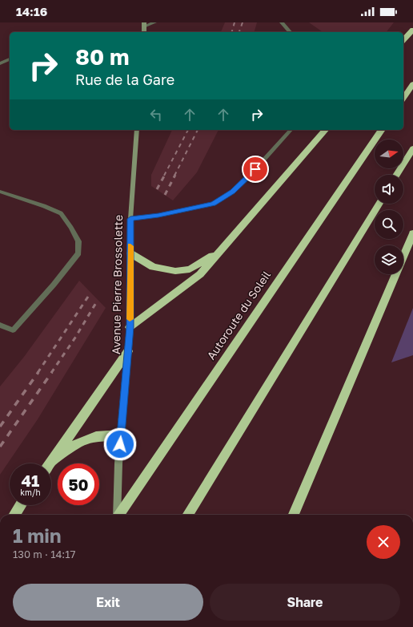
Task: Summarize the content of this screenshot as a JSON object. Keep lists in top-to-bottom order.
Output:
{
  "streets": {
    "highway": ["Autoroute du Soleil"],
    "main road": ["Avenue Pierre Brossolette"]
  },
  "north": "right",
  "page": {
    "status": "14:16",
    "turn": ["80 m", "Rue de la Gare"],
    "speed": "41 km/h",
    "limit": "50",
    "heading": ["1 min", "130 m · 14:17"],
    "buttons": ["Exit", "Share"]
  }
}
